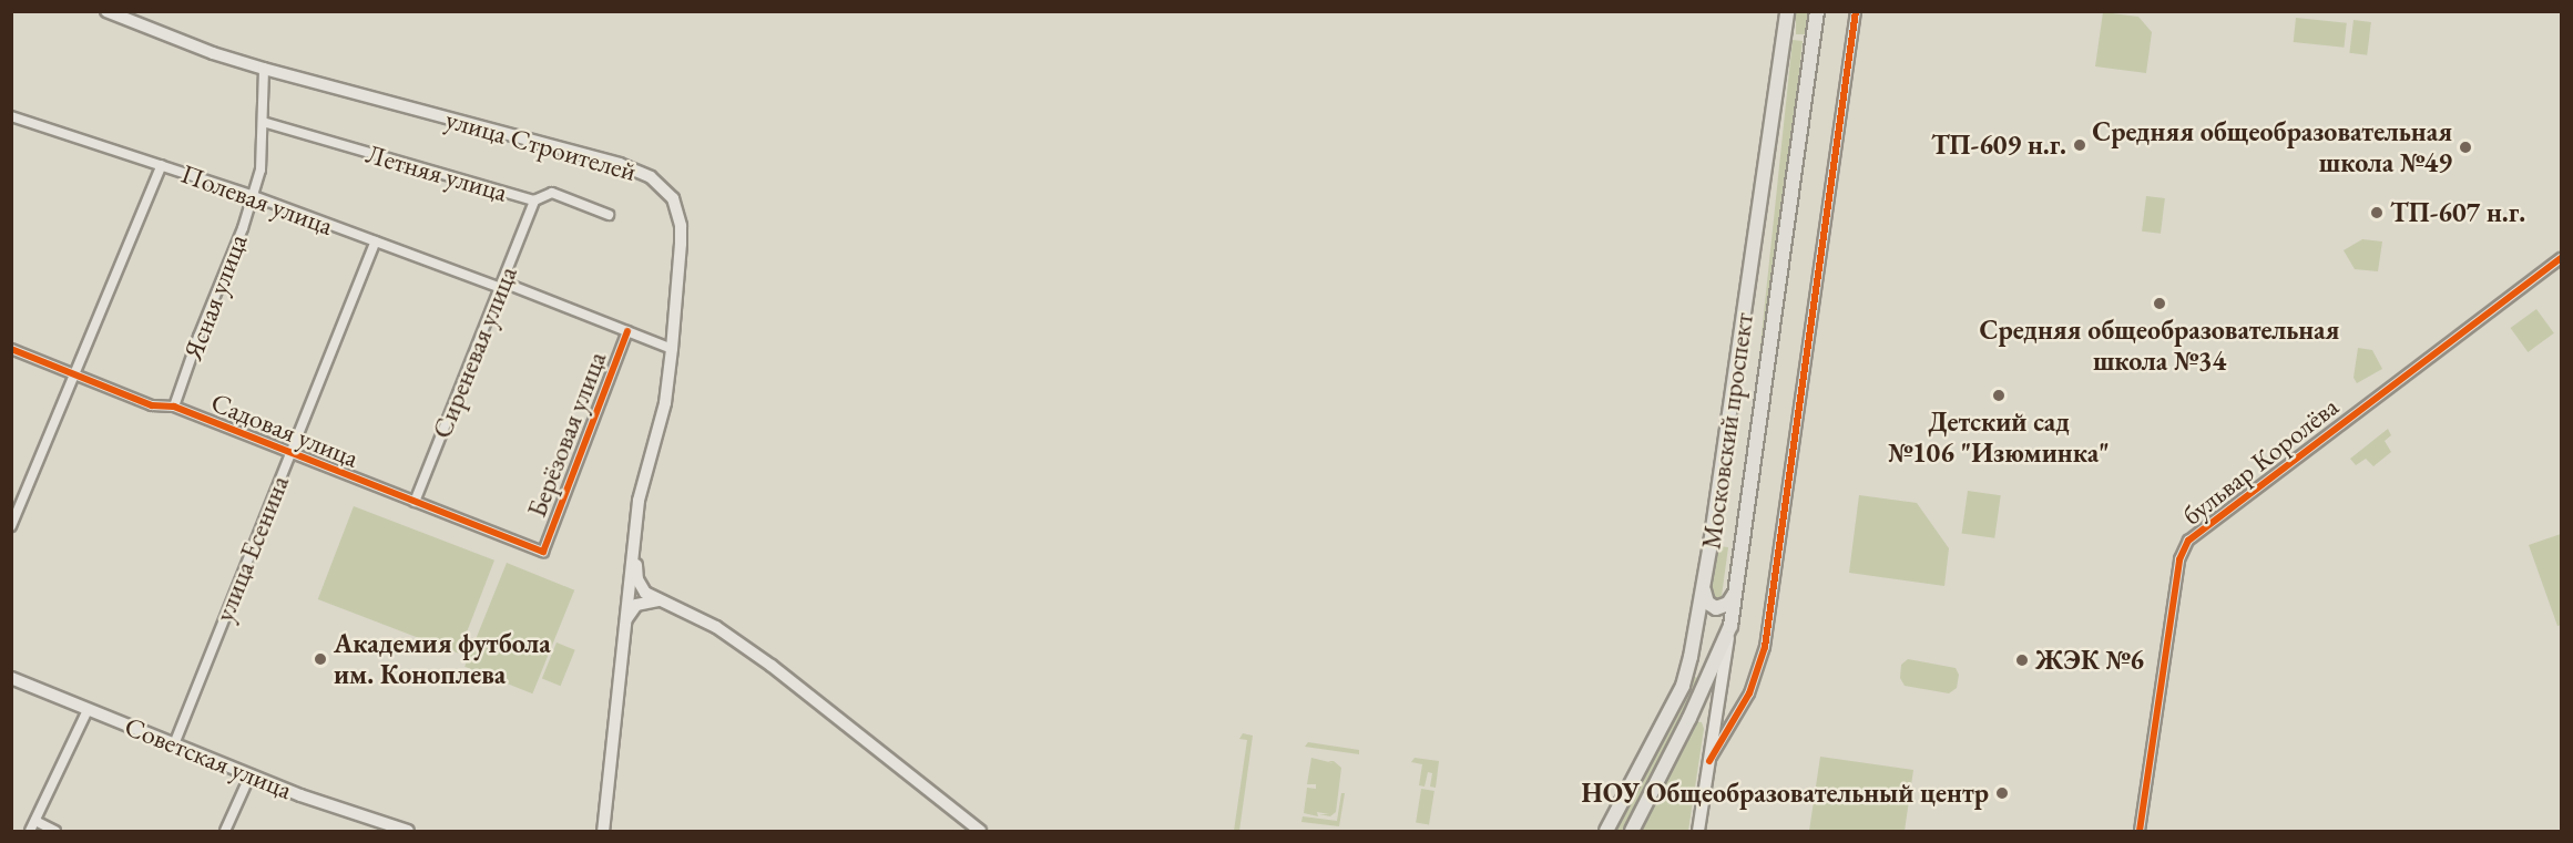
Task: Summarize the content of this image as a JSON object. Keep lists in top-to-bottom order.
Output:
{
  "streets": {
    "main road": ["улица Строителей", "Московский проспект", "Советская улица"],
    "street": [
      "Летняя улица",
      "Полевая улица",
      "Ясная улица",
      "Сиреневая улица",
      "Садовая улица",
      "Берёзовая улица",
      "бульвар Королёва",
      "улица Есенина"
    ]
  },
  "crossings": [
    ["улица Строителей", "Полевая улица"],
    ["улица Строителей", "Ясная улица"],
    ["Летняя улица", "Ясная улица"],
    ["Летняя улица", "Сиреневая улица"],
    ["Полевая улица", "Ясная улица"],
    ["Полевая улица", "Сиреневая улица"],
    ["Полевая улица", "Берёзовая улица"],
    ["Полевая улица", "улица Есенина"],
    ["Ясная улица", "Садовая улица"],
    ["Сиреневая улица", "Садовая улица"],
    ["Садовая улица", "Берёзовая улица"],
    ["Садовая улица", "улица Есенина"],
    ["улица Есенина", "Советская улица"]
  ],
  "places": [
    "ТП-609 н.г.",
    "Средняя общеобразовательная школа №49",
    "ТП-607 н.г.",
    "Средняя общеобразовательная школа №34",
    "Детский сад №106 \"Изюминка\"",
    "Академия футбола им. Коноплева",
    "ЖЭК №6",
    "НОУ Общеобразовательный центр"
  ]
}
